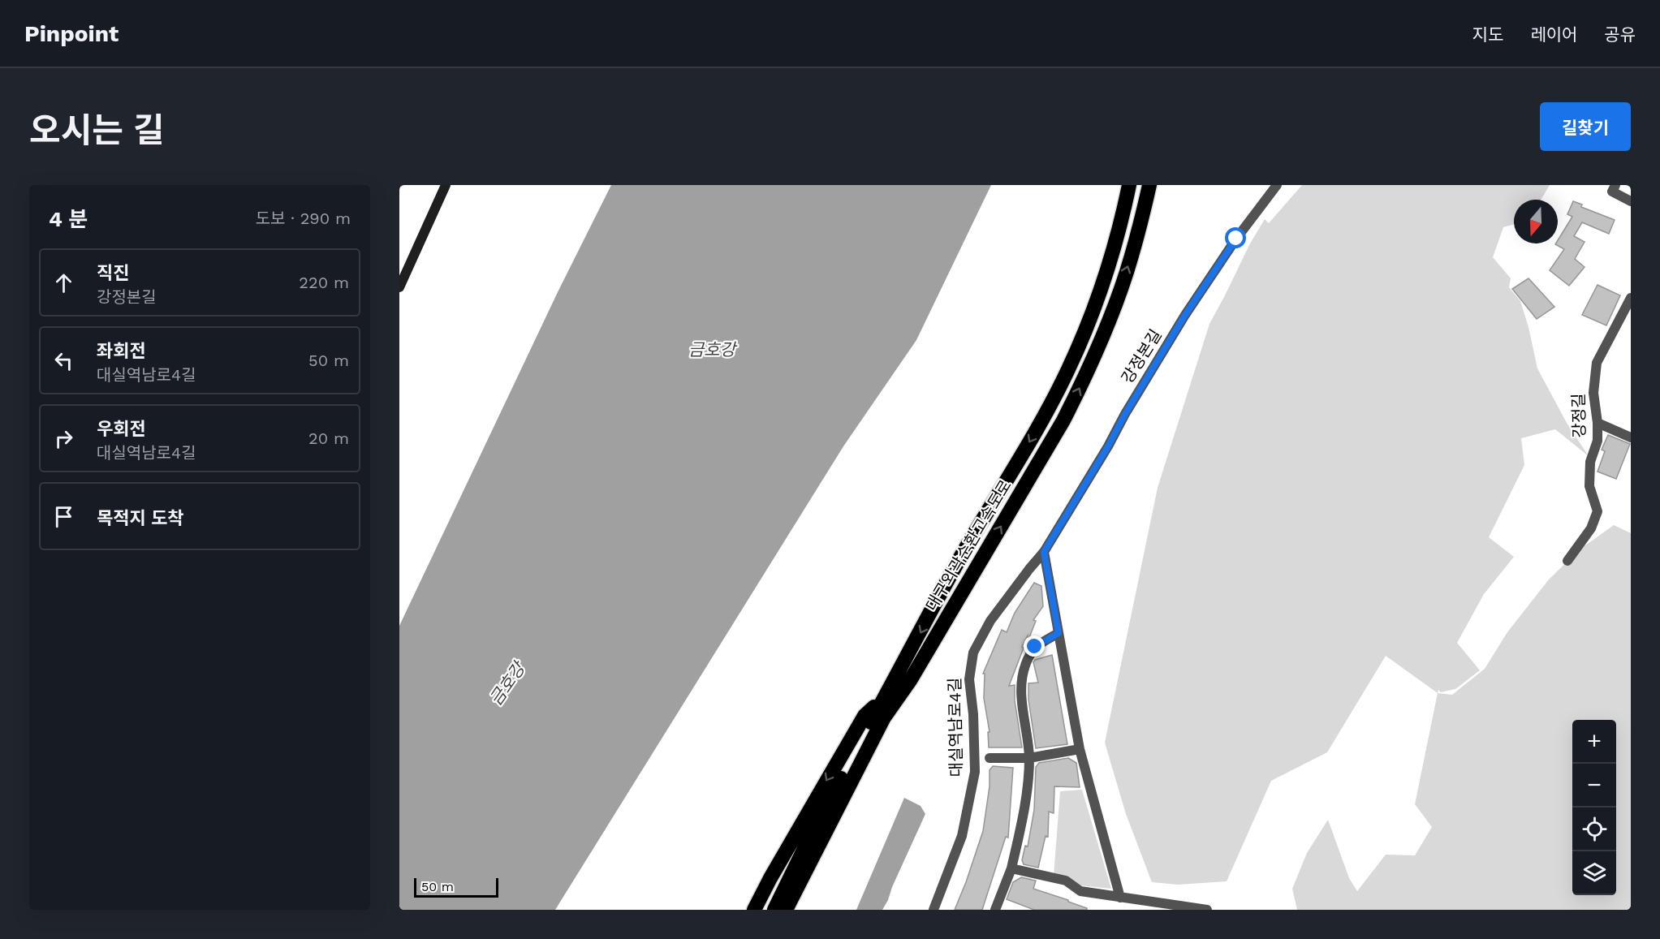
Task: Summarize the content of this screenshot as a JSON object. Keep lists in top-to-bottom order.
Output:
{
  "streets": {
    "highway": ["대구외곽순환고속도로"],
    "street": ["강정본길", "강정길", "대실역남로4길"]
  },
  "crossings": [
    ["강정본길", "대실역남로4길"]
  ],
  "water": ["금호강"],
  "scale_bar": "50 m",
  "north": "bottom",
  "page": {
    "header": "Pinpoint",
    "nav": ["지도", "레이어", "공유"],
    "title": "오시는 길",
    "buttons": "길찾기",
    "heading": ["4 분", "도보 · 290 m"],
    "list": [
      ["직진", "강정본길", "220 m"],
      ["좌회전", "대실역남로4길", "50 m"],
      ["우회전", "대실역남로4길", "20 m"],
      "목적지 도착"
    ],
    "map_buttons": ["+", "−"],
    "scale": "50 m"
  }
}
